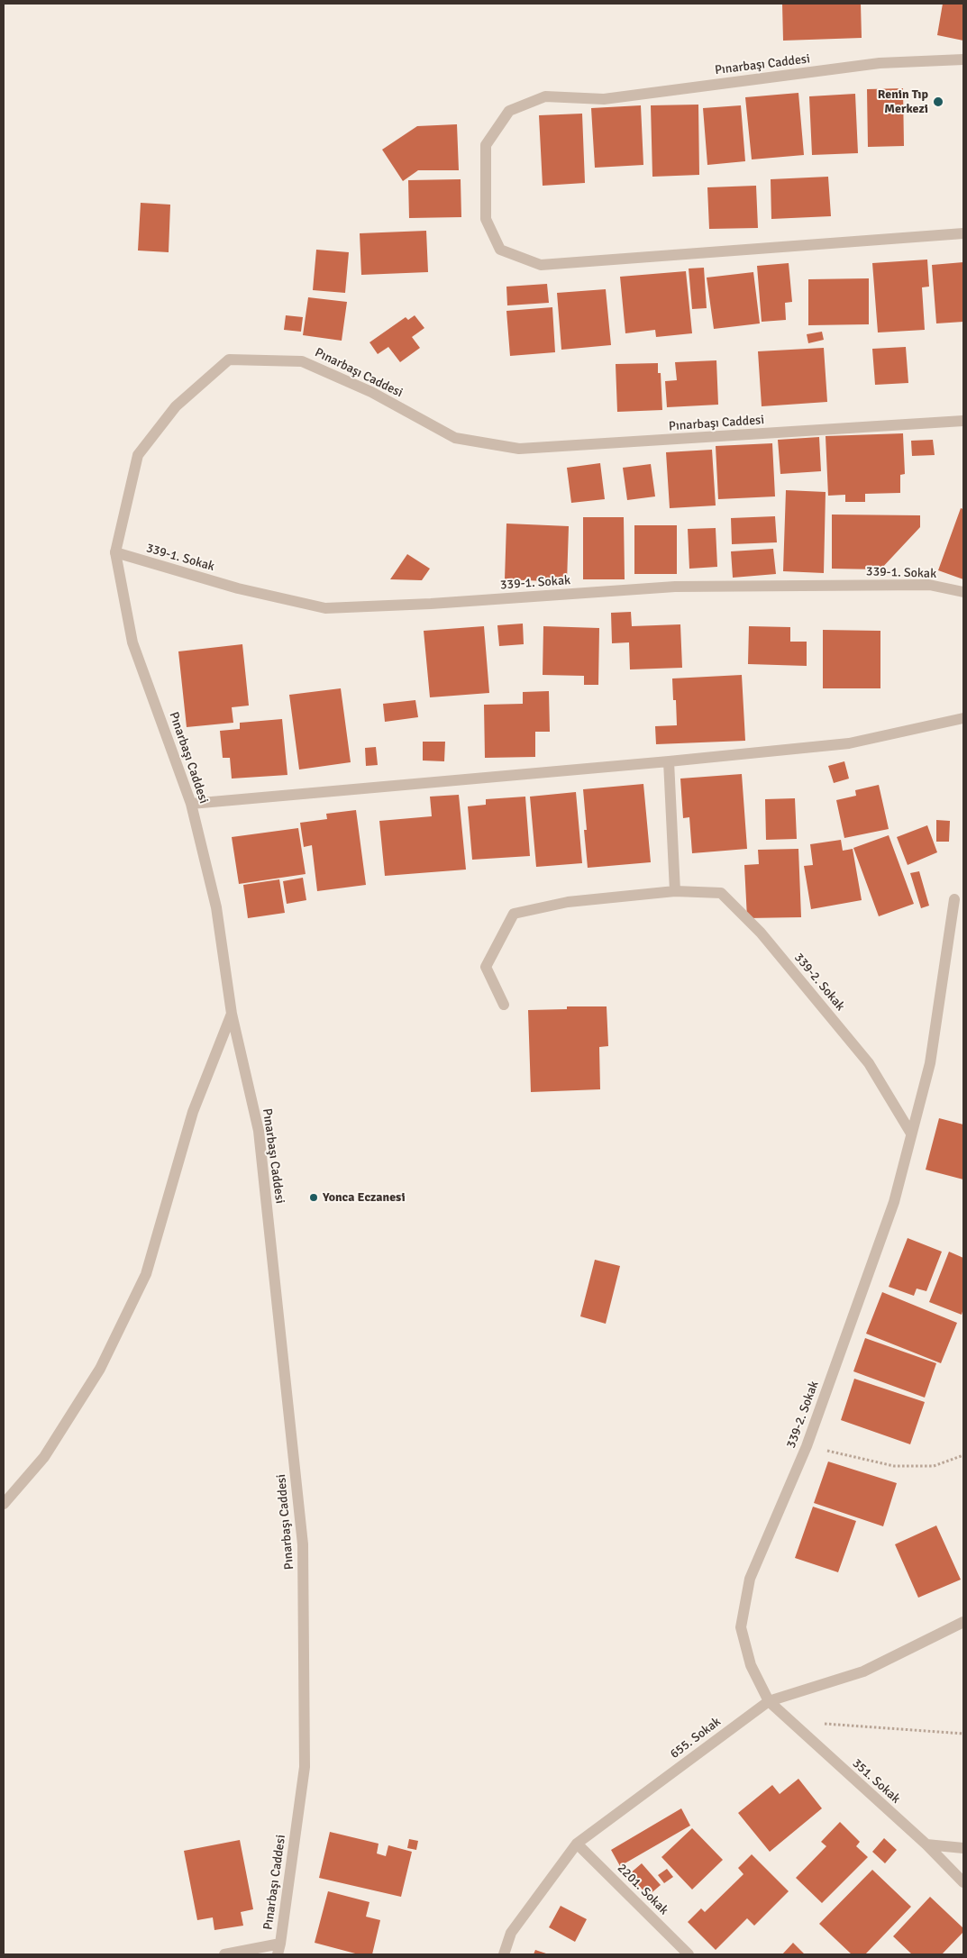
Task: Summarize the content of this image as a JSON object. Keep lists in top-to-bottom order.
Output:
{
  "streets": {
    "street": [
      "Pınarbaşı Caddesi",
      "339-1. Sokak",
      "339-2. Sokak",
      "655. Sokak",
      "351. Sokak",
      "2201. Sokak"
    ]
  },
  "crossings": [
    ["Pınarbaşı Caddesi", "339-1. Sokak"],
    ["339-2. Sokak", "655. Sokak"],
    ["339-2. Sokak", "351. Sokak"],
    ["655. Sokak", "351. Sokak"],
    ["655. Sokak", "2201. Sokak"]
  ],
  "places": ["Renin Tıp Merkezi", "Yonca Eczanesi"]
}
